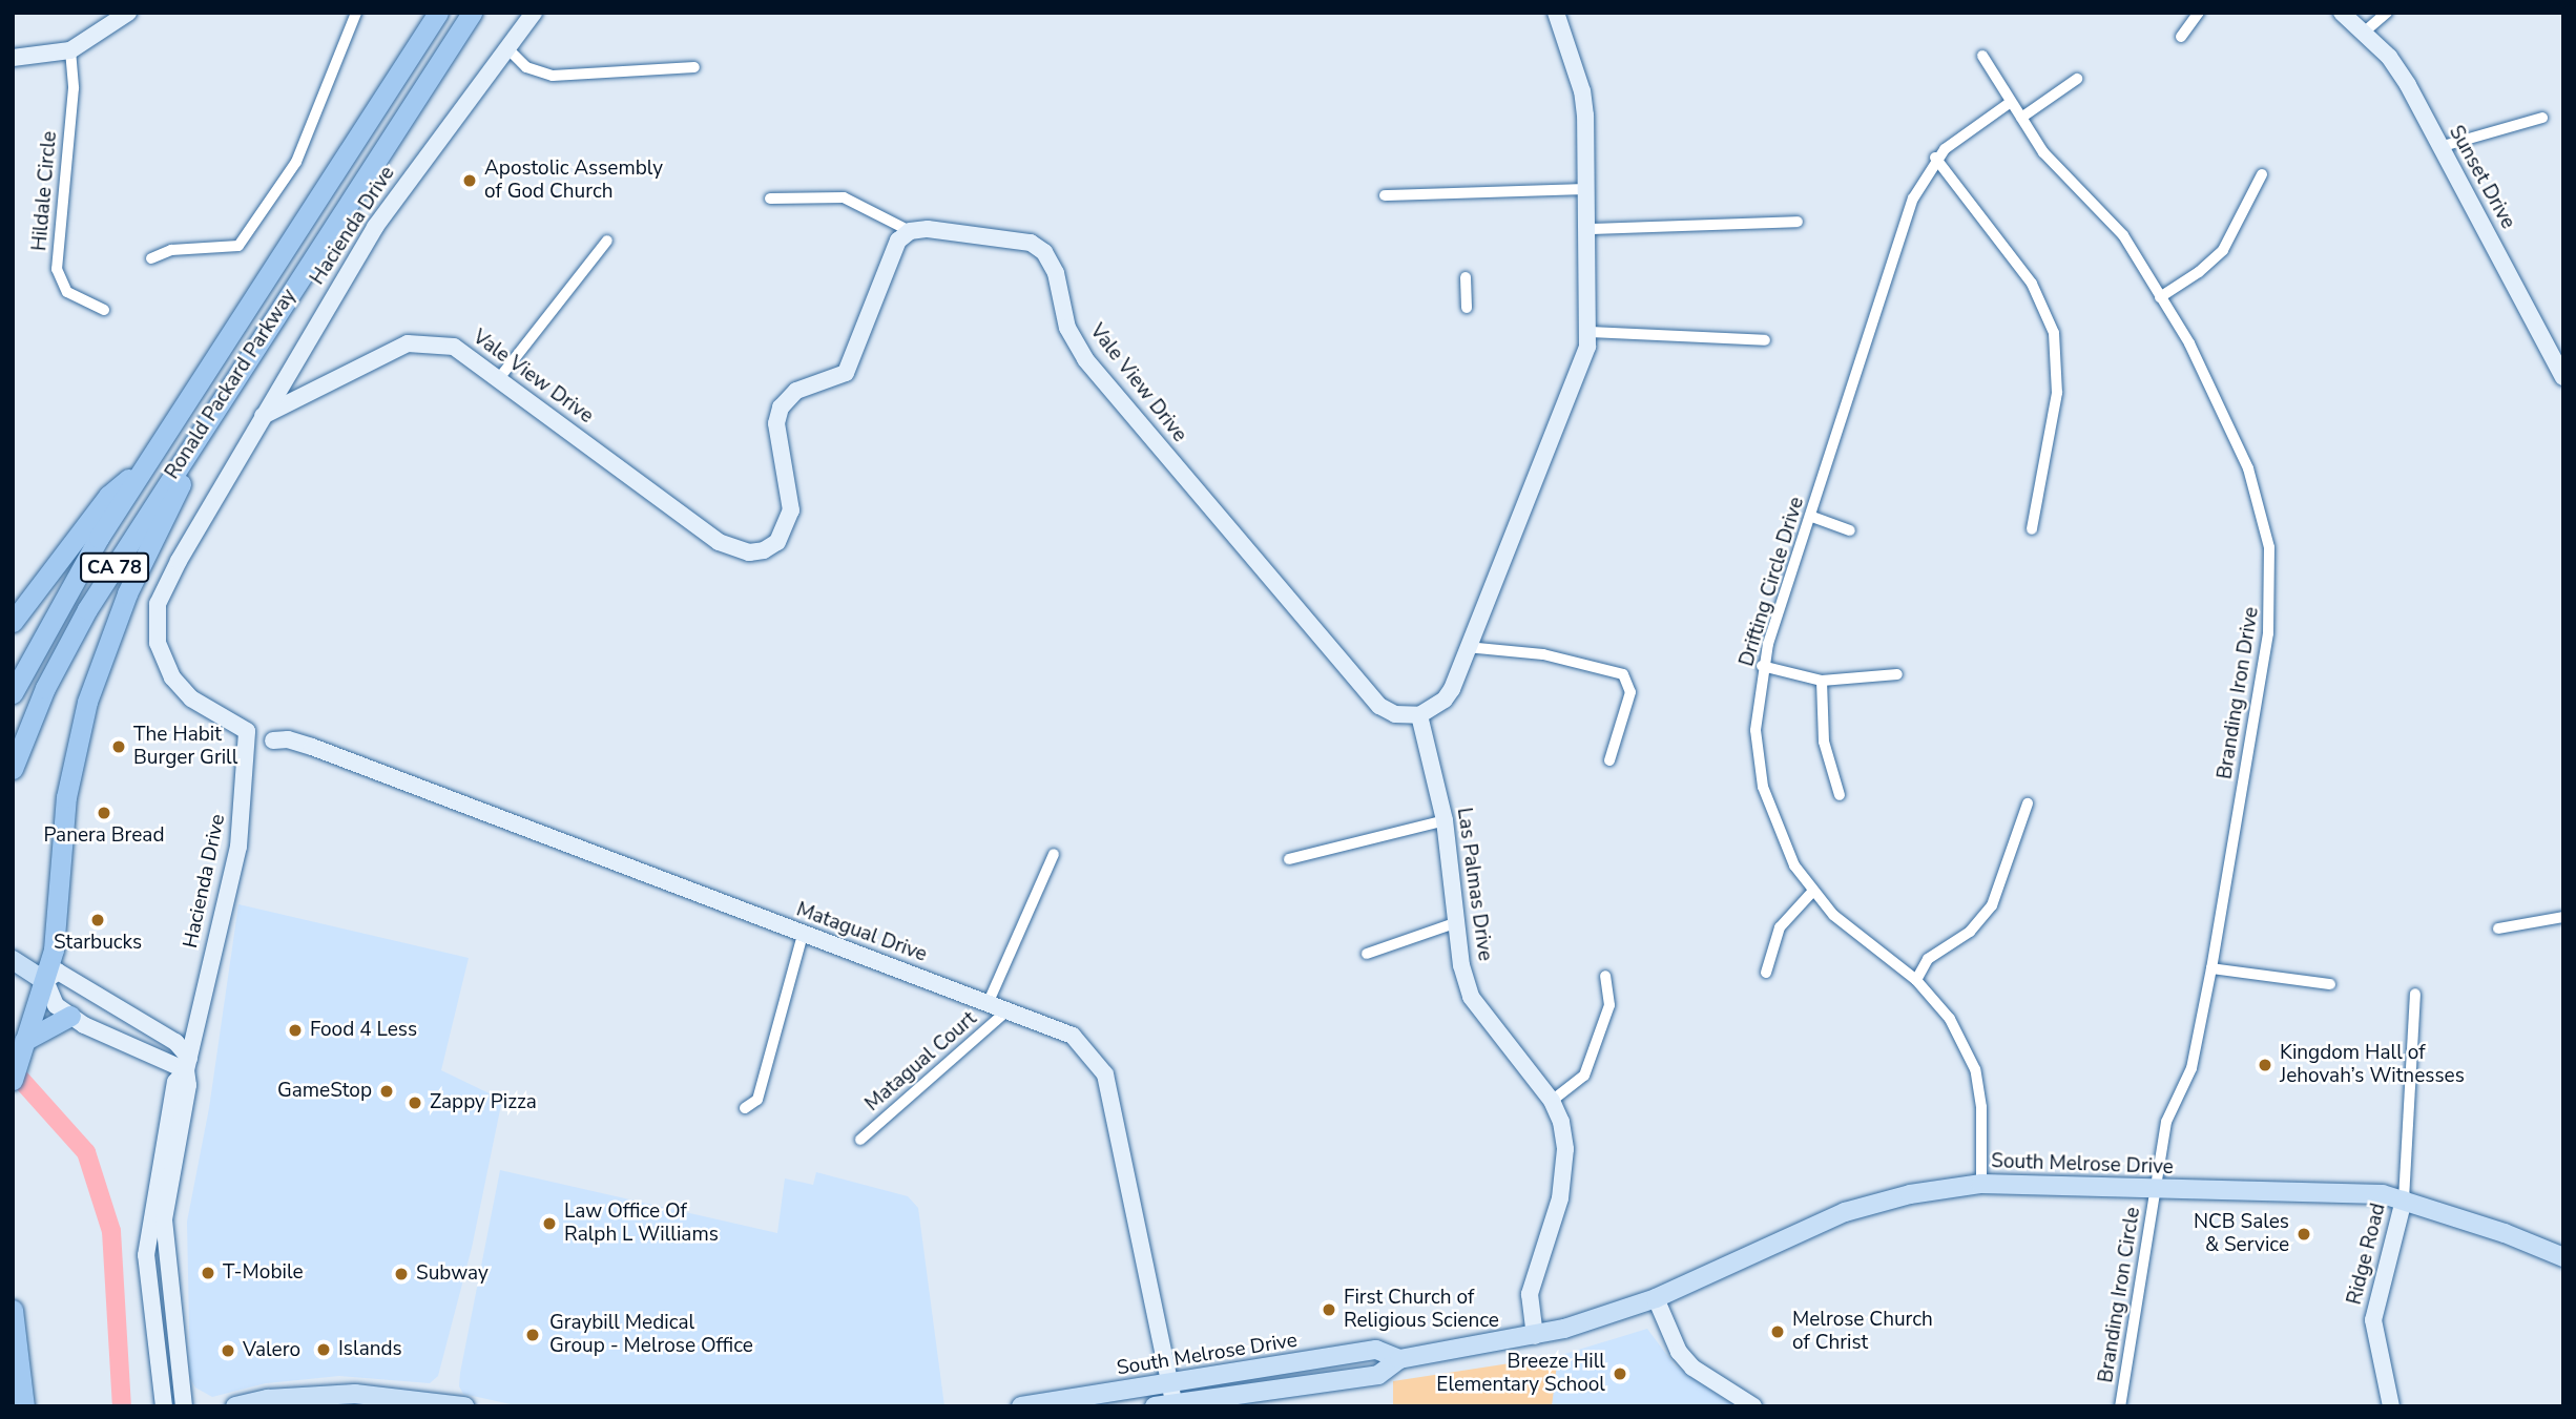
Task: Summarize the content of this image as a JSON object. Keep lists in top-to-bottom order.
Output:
{
  "streets": {
    "highway": ["Ronald Packard Parkway", "CA 78"],
    "main road": ["South Melrose Drive"],
    "street": [
      "Sunset Drive",
      "Hildale Circle",
      "Hacienda Drive",
      "Vale View Drive",
      "Drifting Circle Drive",
      "Branding Iron Drive",
      "Las Palmas Drive",
      "Matagual Drive",
      "Matagual Court",
      "Ridge Road",
      "Branding Iron Circle"
    ]
  },
  "crossings": [
    ["Hacienda Drive", "Vale View Drive"],
    ["Vale View Drive", "Las Palmas Drive"],
    ["Drifting Circle Drive", "Branding Iron Drive"],
    ["Drifting Circle Drive", "South Melrose Drive"],
    ["Branding Iron Drive", "South Melrose Drive"],
    ["Branding Iron Drive", "Branding Iron Circle"],
    ["Las Palmas Drive", "South Melrose Drive"],
    ["Matagual Drive", "Matagual Court"],
    ["Matagual Drive", "South Melrose Drive"],
    ["South Melrose Drive", "Ridge Road"],
    ["South Melrose Drive", "Branding Iron Circle"]
  ],
  "places": [
    "Apostolic Assembly of God Church",
    "The Habit Burger Grill",
    "Panera Bread",
    "Starbucks",
    "Food 4 Less",
    "Kingdom Hall of Jehovah’s Witnesses",
    "GameStop",
    "Zappy Pizza",
    "Law Office Of Ralph L Williams",
    "NCB Sales & Service",
    "T-Mobile",
    "Subway",
    "First Church of Religious Science",
    "Melrose Church of Christ",
    "Graybill Medical Group - Melrose Office",
    "Islands",
    "Valero",
    "Breeze Hill Elementary School"
  ]
}
